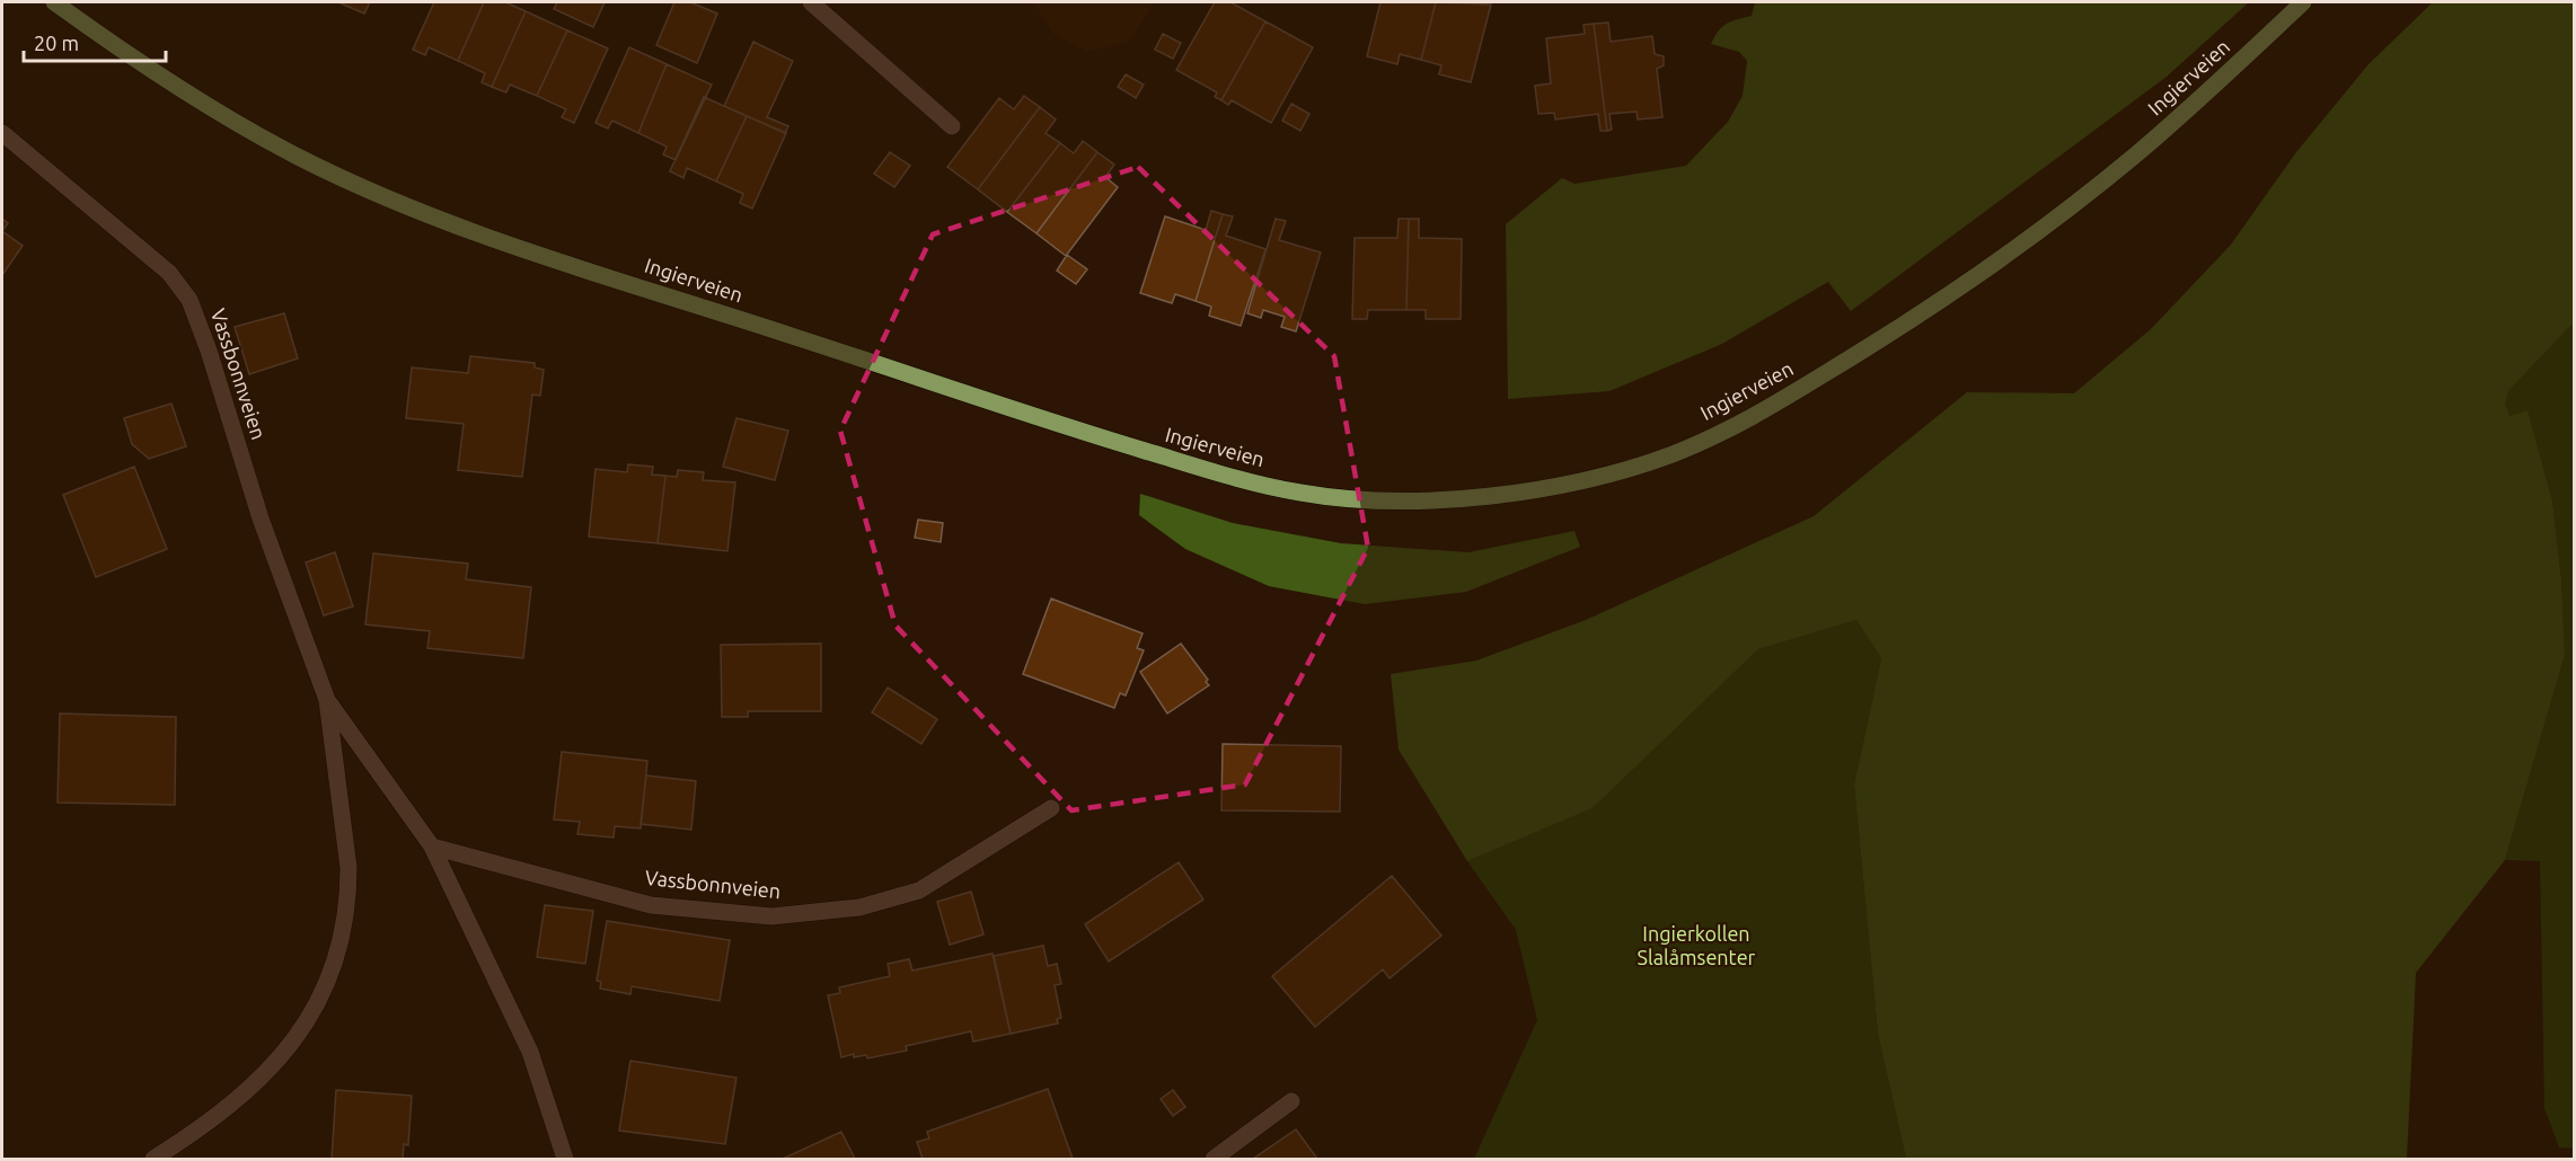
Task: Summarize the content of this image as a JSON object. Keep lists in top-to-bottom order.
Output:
{
  "streets": {
    "main road": ["Ingierveien"],
    "street": ["Vassbonnveien"]
  },
  "parks": ["Ingierkollen Slalåmsenter"],
  "scale_bar": "20 m"
}
